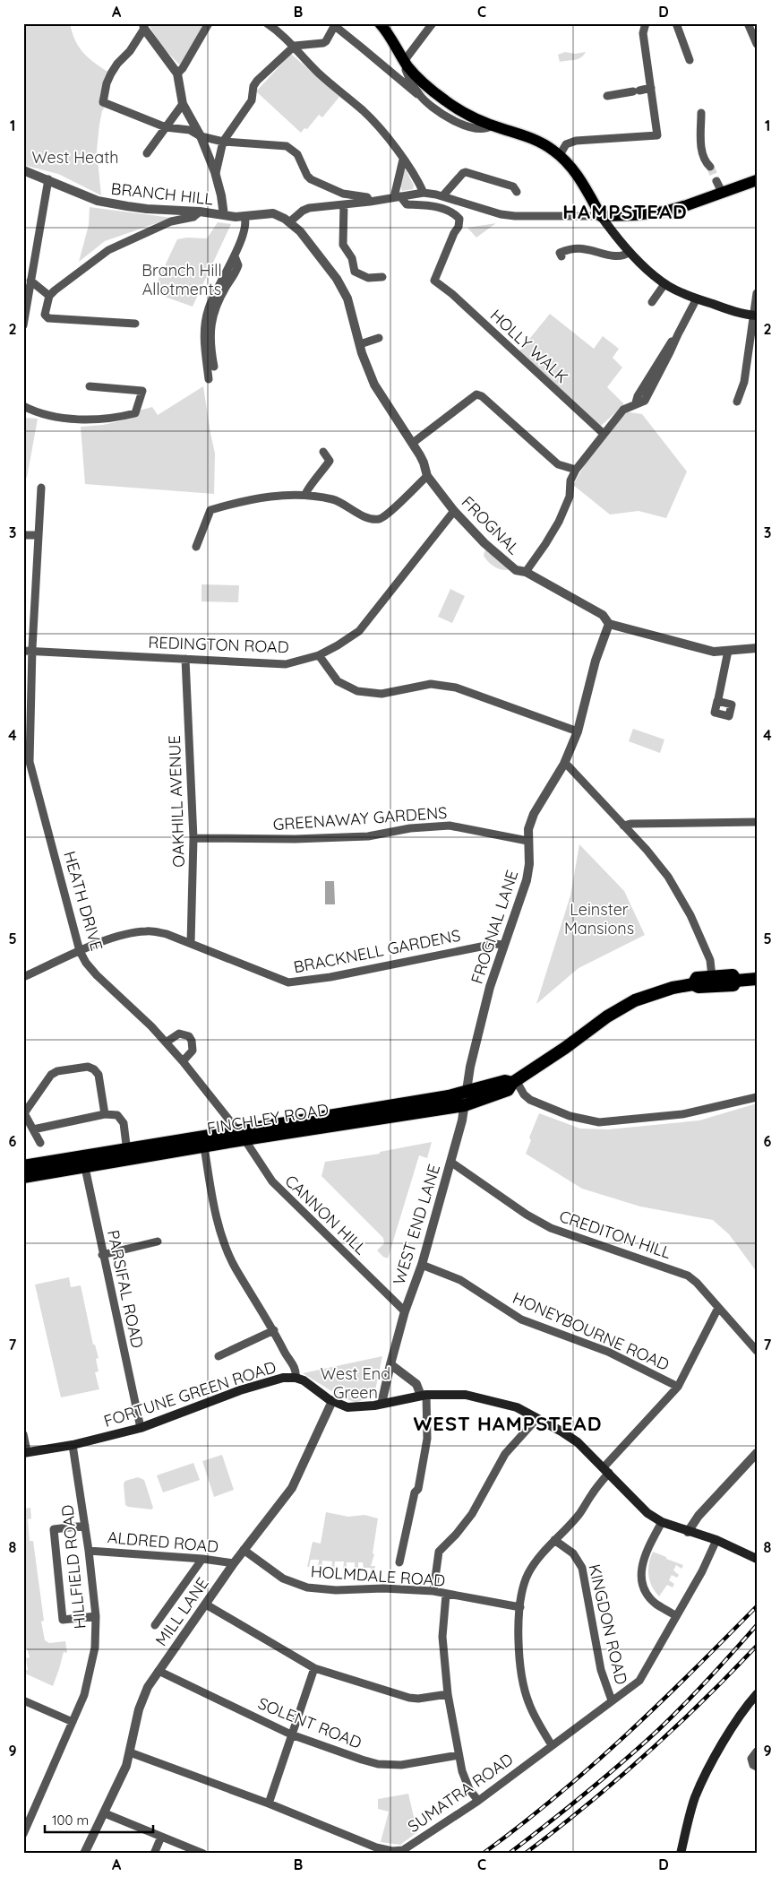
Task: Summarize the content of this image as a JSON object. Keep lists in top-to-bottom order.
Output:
{
  "streets": {
    "highway": ["FINCHLEY ROAD"],
    "main road": ["FORTUNE GREEN ROAD"],
    "street": [
      "BRANCH HILL",
      "HOLLY WALK",
      "FROGNAL",
      "REDINGTON ROAD",
      "OAKHILL AVENUE",
      "GREENAWAY GARDENS",
      "HEATH DRIVE",
      "FROGNAL LANE",
      "BRACKNELL GARDENS",
      "CANNON HILL",
      "WEST END LANE",
      "CREDITON HILL",
      "PARSIFAL ROAD",
      "HONEYBOURNE ROAD",
      "ALDRED ROAD",
      "HILLFIELD ROAD",
      "HOLMDALE ROAD",
      "MILL LANE",
      "KINGDON ROAD",
      "SOLENT ROAD",
      "SUMATRA ROAD"
    ]
  },
  "crossings": [
    ["BRANCH HILL", "FROGNAL"],
    ["FROGNAL", "REDINGTON ROAD"],
    ["FROGNAL", "FROGNAL LANE"],
    ["REDINGTON ROAD", "OAKHILL AVENUE"],
    ["REDINGTON ROAD", "HEATH DRIVE"],
    ["OAKHILL AVENUE", "GREENAWAY GARDENS"],
    ["OAKHILL AVENUE", "BRACKNELL GARDENS"],
    ["GREENAWAY GARDENS", "FROGNAL LANE"],
    ["HEATH DRIVE", "BRACKNELL GARDENS"],
    ["HEATH DRIVE", "FINCHLEY ROAD"],
    ["HEATH DRIVE", "CANNON HILL"],
    ["FROGNAL LANE", "BRACKNELL GARDENS"],
    ["FROGNAL LANE", "FINCHLEY ROAD"],
    ["FROGNAL LANE", "WEST END LANE"],
    ["FINCHLEY ROAD", "CANNON HILL"],
    ["FINCHLEY ROAD", "WEST END LANE"],
    ["FINCHLEY ROAD", "PARSIFAL ROAD"],
    ["CANNON HILL", "WEST END LANE"],
    ["WEST END LANE", "CREDITON HILL"],
    ["WEST END LANE", "HONEYBOURNE ROAD"],
    ["PARSIFAL ROAD", "FORTUNE GREEN ROAD"],
    ["FORTUNE GREEN ROAD", "HILLFIELD ROAD"],
    ["FORTUNE GREEN ROAD", "MILL LANE"],
    ["ALDRED ROAD", "HILLFIELD ROAD"],
    ["ALDRED ROAD", "MILL LANE"],
    ["HOLMDALE ROAD", "MILL LANE"],
    ["MILL LANE", "SOLENT ROAD"],
    ["MILL LANE", "SUMATRA ROAD"],
    ["KINGDON ROAD", "SUMATRA ROAD"]
  ],
  "districts": ["HAMPSTEAD", "WEST HAMPSTEAD"],
  "parks": [
    "West Heath",
    "Branch Hill Allotments",
    "Leinster Mansions",
    "West End Green"
  ],
  "scale_bar": "100 m",
  "grid": {
    "columns": [
      "A",
      "B",
      "C",
      "D"
    ],
    "rows": [
      "1",
      "2",
      "3",
      "4",
      "5",
      "6",
      "7",
      "8",
      "9"
    ]
  }
}
